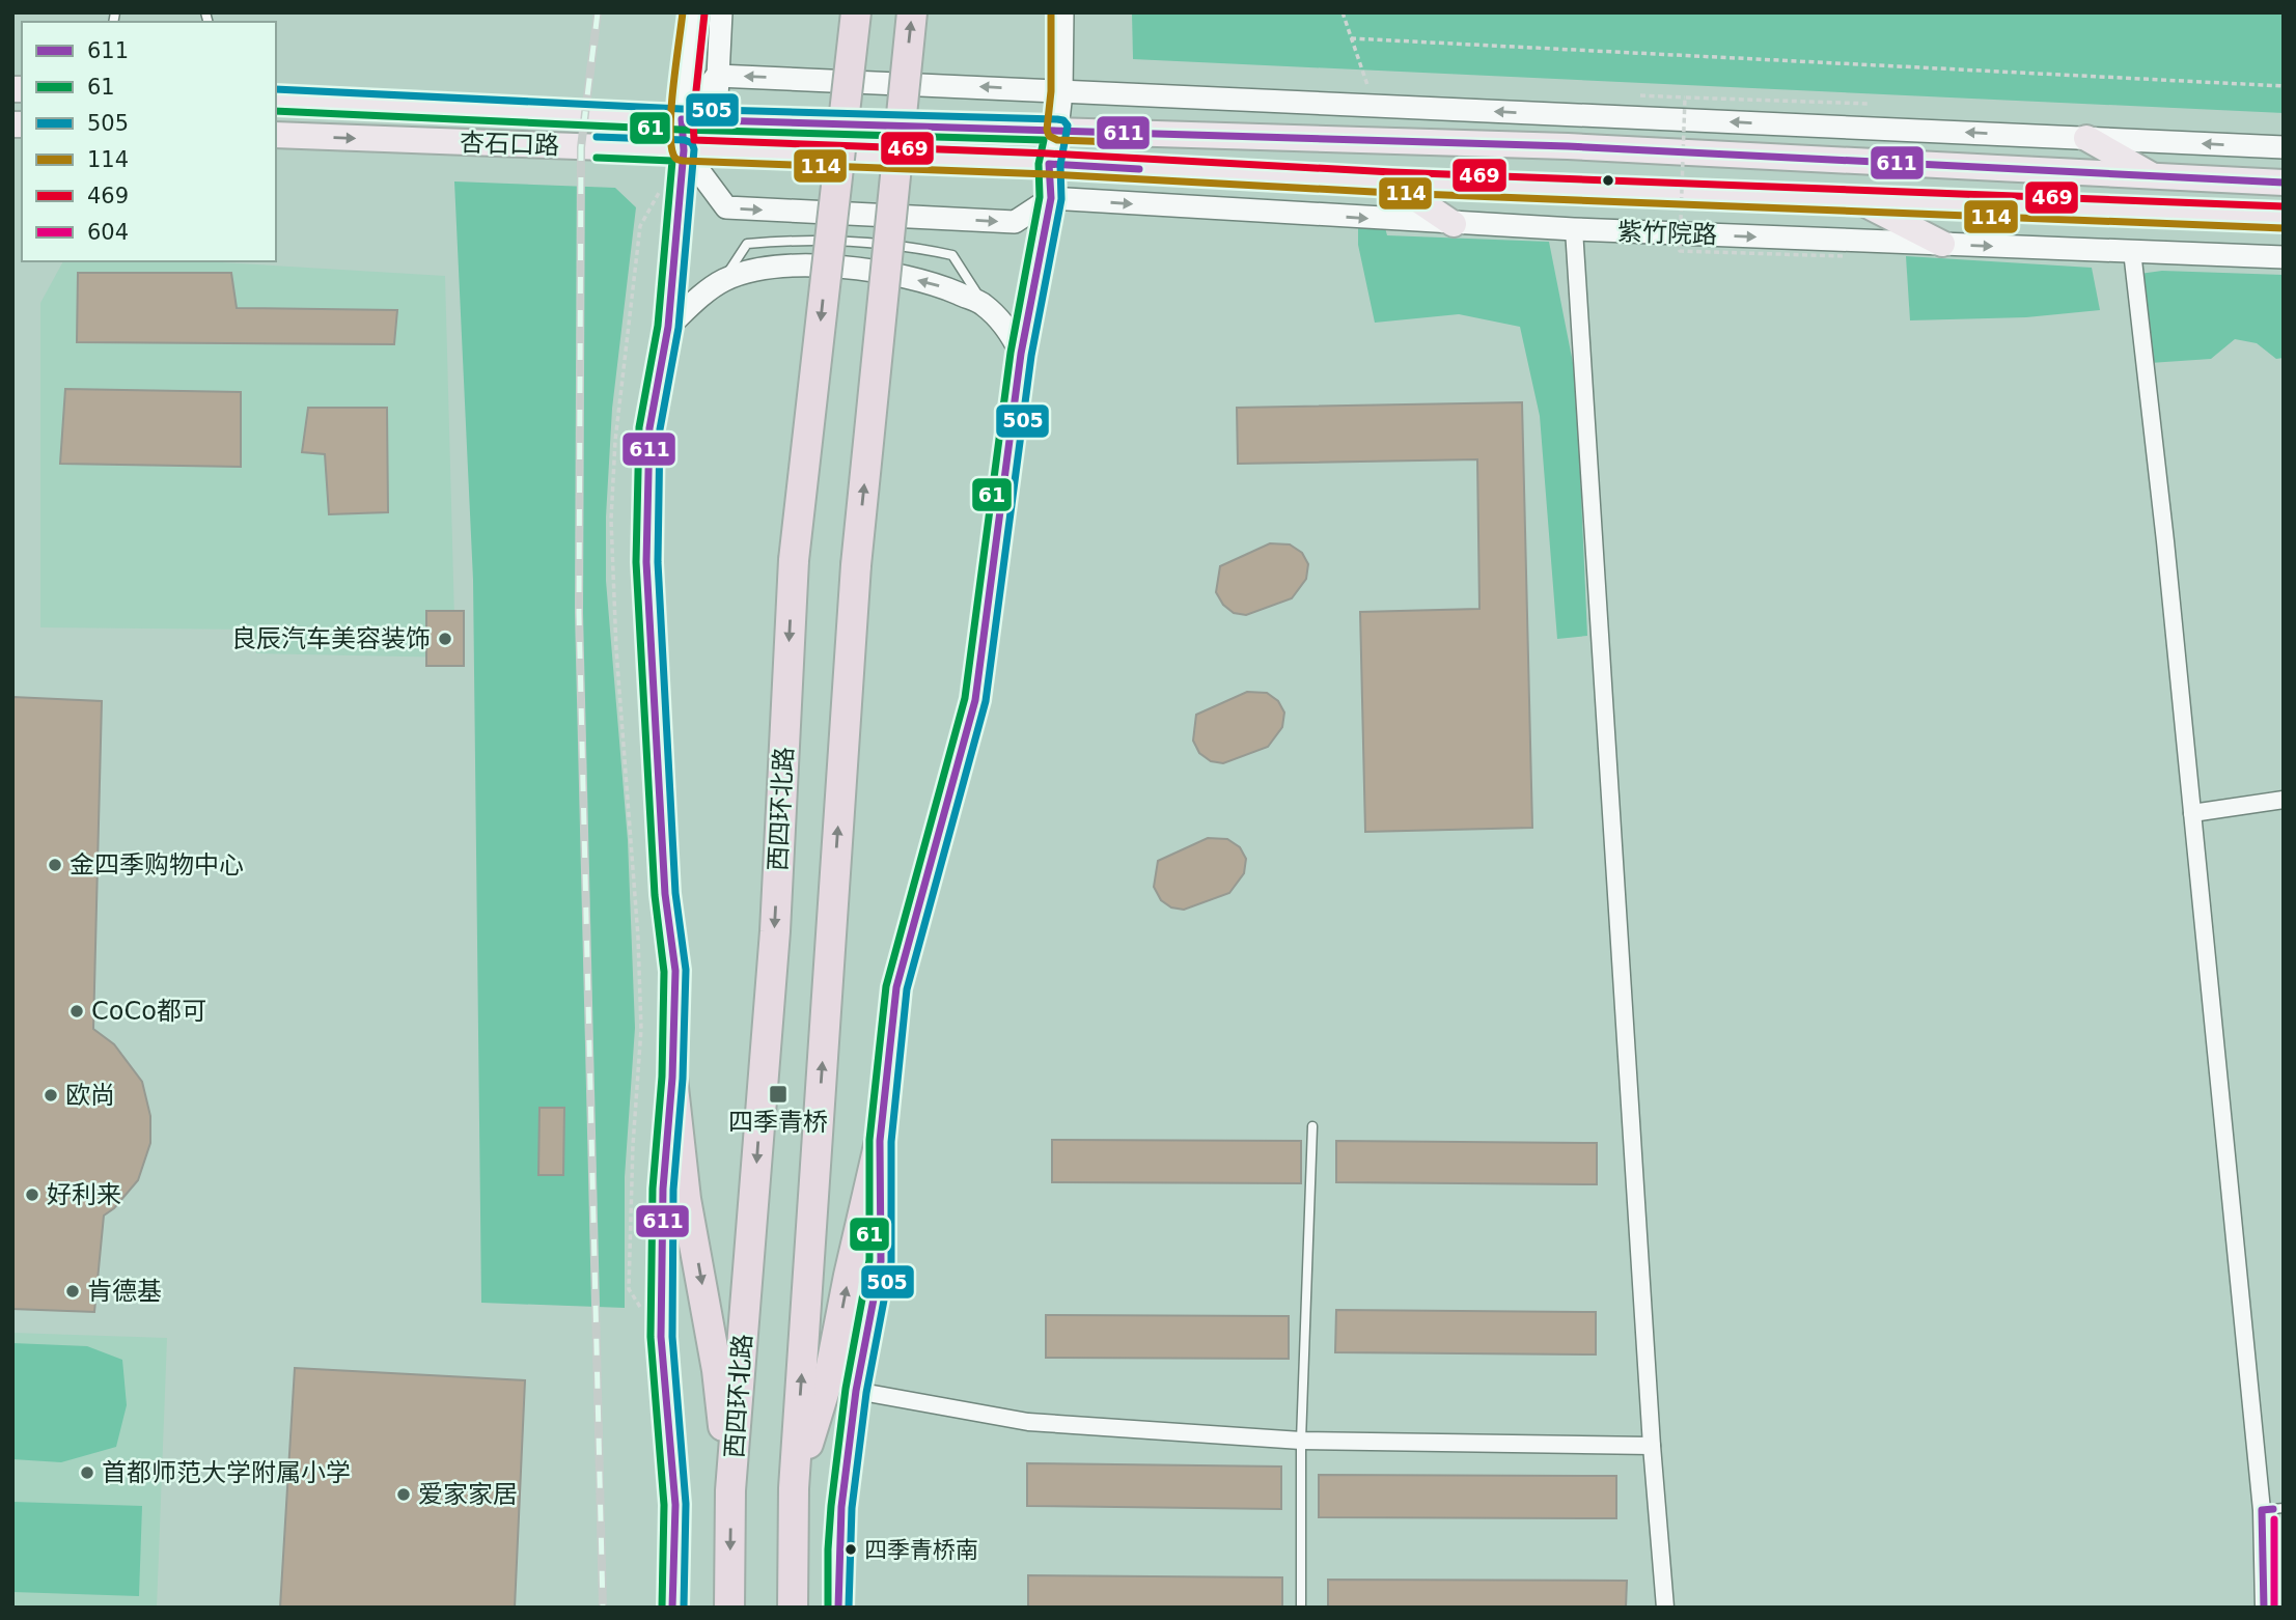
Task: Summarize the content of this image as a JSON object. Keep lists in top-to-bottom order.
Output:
{
  "streets": {
    "highway": ["西四环北路"],
    "main road": ["杏石口路", "紫竹院路"]
  },
  "crossings": [
    ["杏石口路", "紫竹院路"]
  ],
  "places": {
    "other": [
      "良辰汽车美容装饰",
      "金四季购物中心",
      "CoCo都可",
      "欧尚",
      "好利来",
      "肯德基",
      "首都师范大学附属小学",
      "爱家家居",
      "四季青桥南"
    ],
    "transit": ["四季青桥"]
  },
  "lines": [
    "transit line 114",
    "transit line 469",
    "transit line 505",
    "transit line 61",
    "transit line 611",
    "transit line 604"
  ],
  "legend": [
    "611",
    "61",
    "505",
    "114",
    "469",
    "604"
  ]
}
